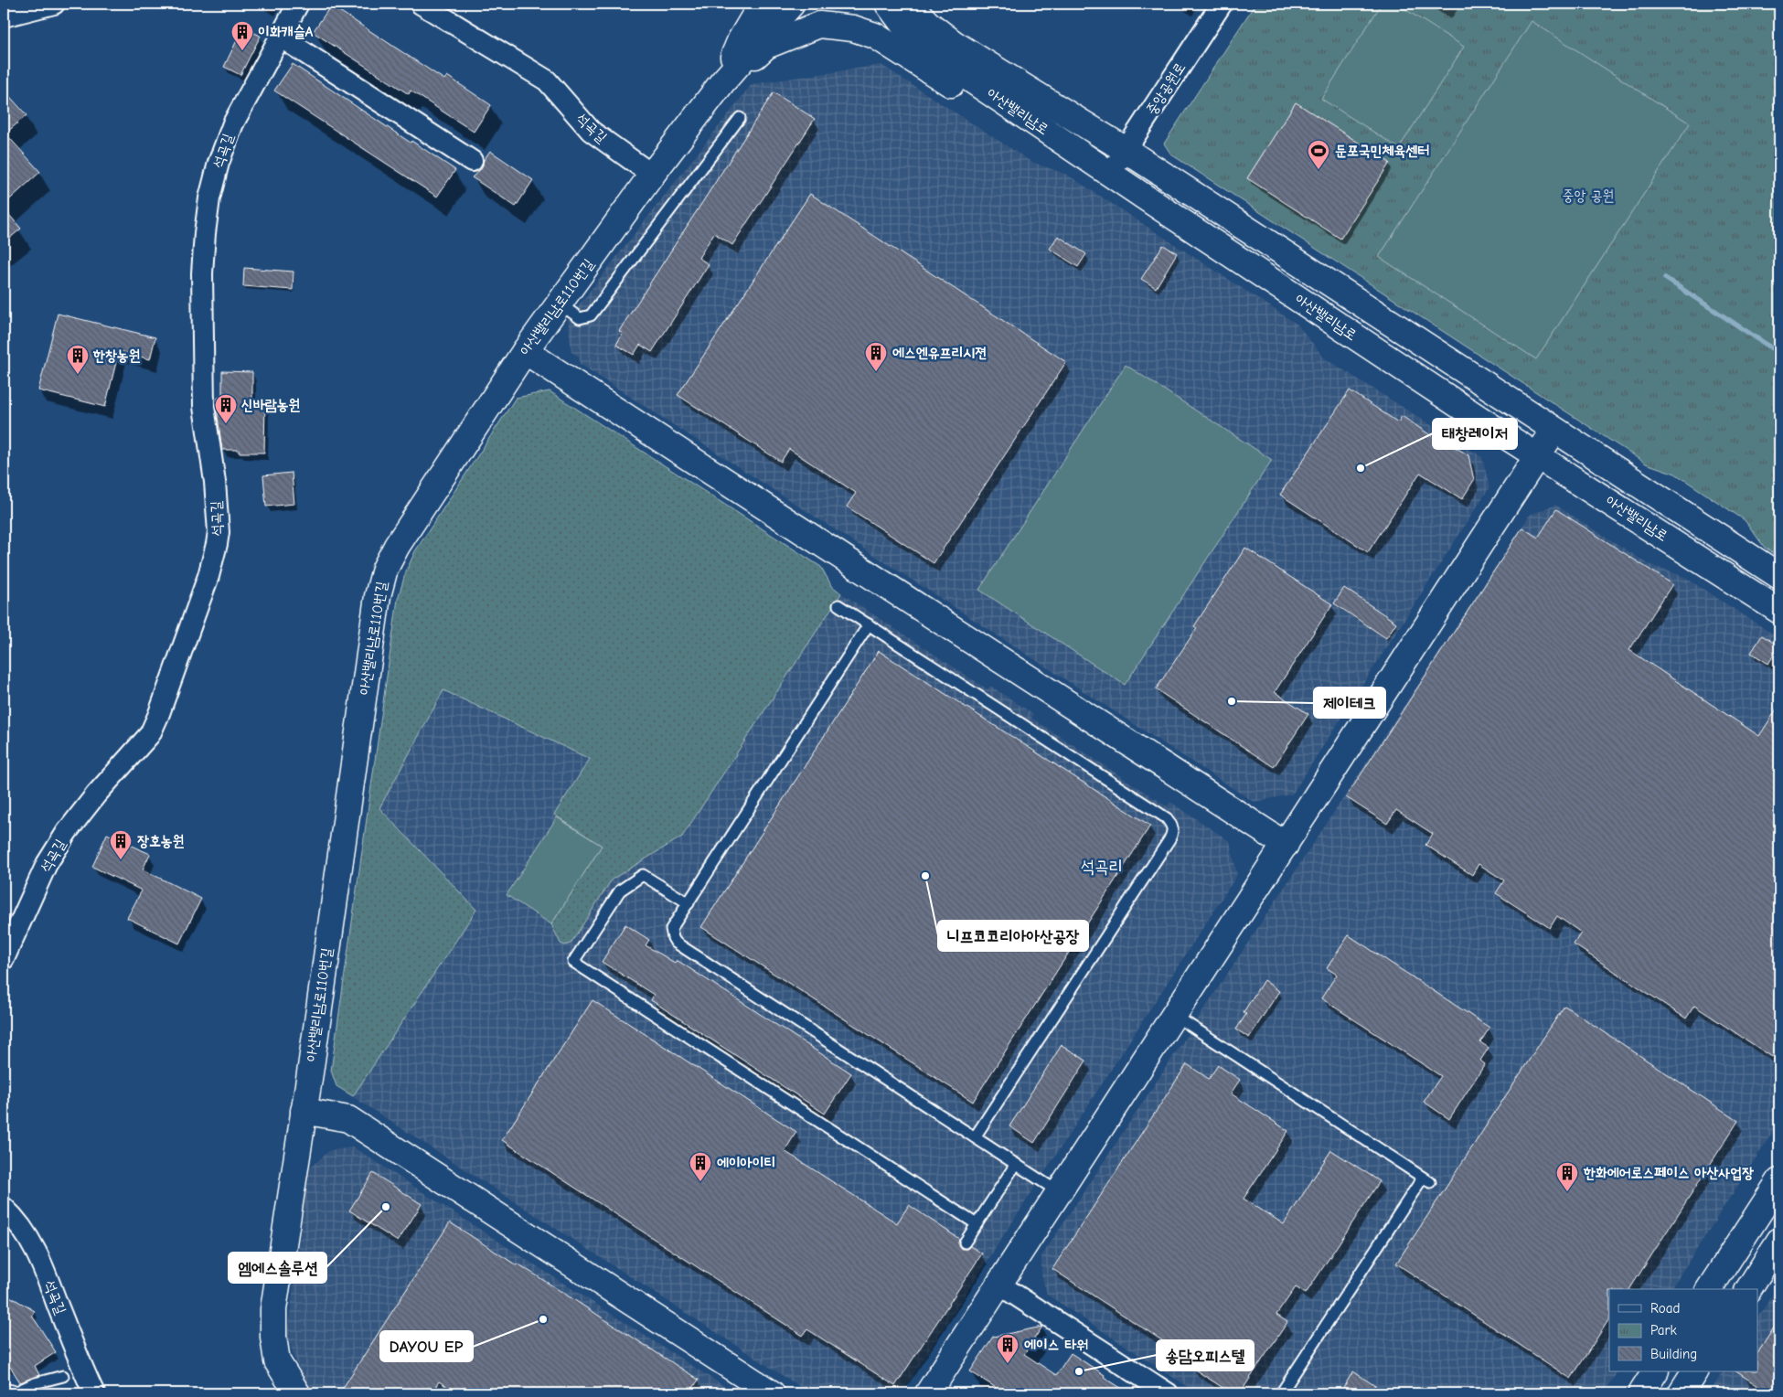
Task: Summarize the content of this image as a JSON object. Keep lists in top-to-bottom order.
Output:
{
  "streets": {
    "street": [
      "중앙공원로",
      "아산밸리남로",
      "석곡길",
      "아산밸리남로110번길"
    ]
  },
  "crossings": [
    ["중앙공원로", "아산밸리남로"],
    ["석곡길", "아산밸리남로110번길"]
  ],
  "districts": ["석곡리"],
  "parks": ["중앙 공원"],
  "places": {
    "building": [
      "이화캐슬A",
      "에스엔유프리시젼",
      "한창농원",
      "신바람농원",
      "장호농원",
      "에이아이티",
      "한화에어로스페이스 아산사업장",
      "에이스 타워"
    ],
    "sports": ["둔포국민체육센터"],
    "other": [
      "태창레이저",
      "제이테크",
      "니프코코리아아산공장",
      "엠에스솔루션",
      "DAYOU EP",
      "송담오피스텔"
    ]
  },
  "legend": ["Road", "Park", "Building"]
}
